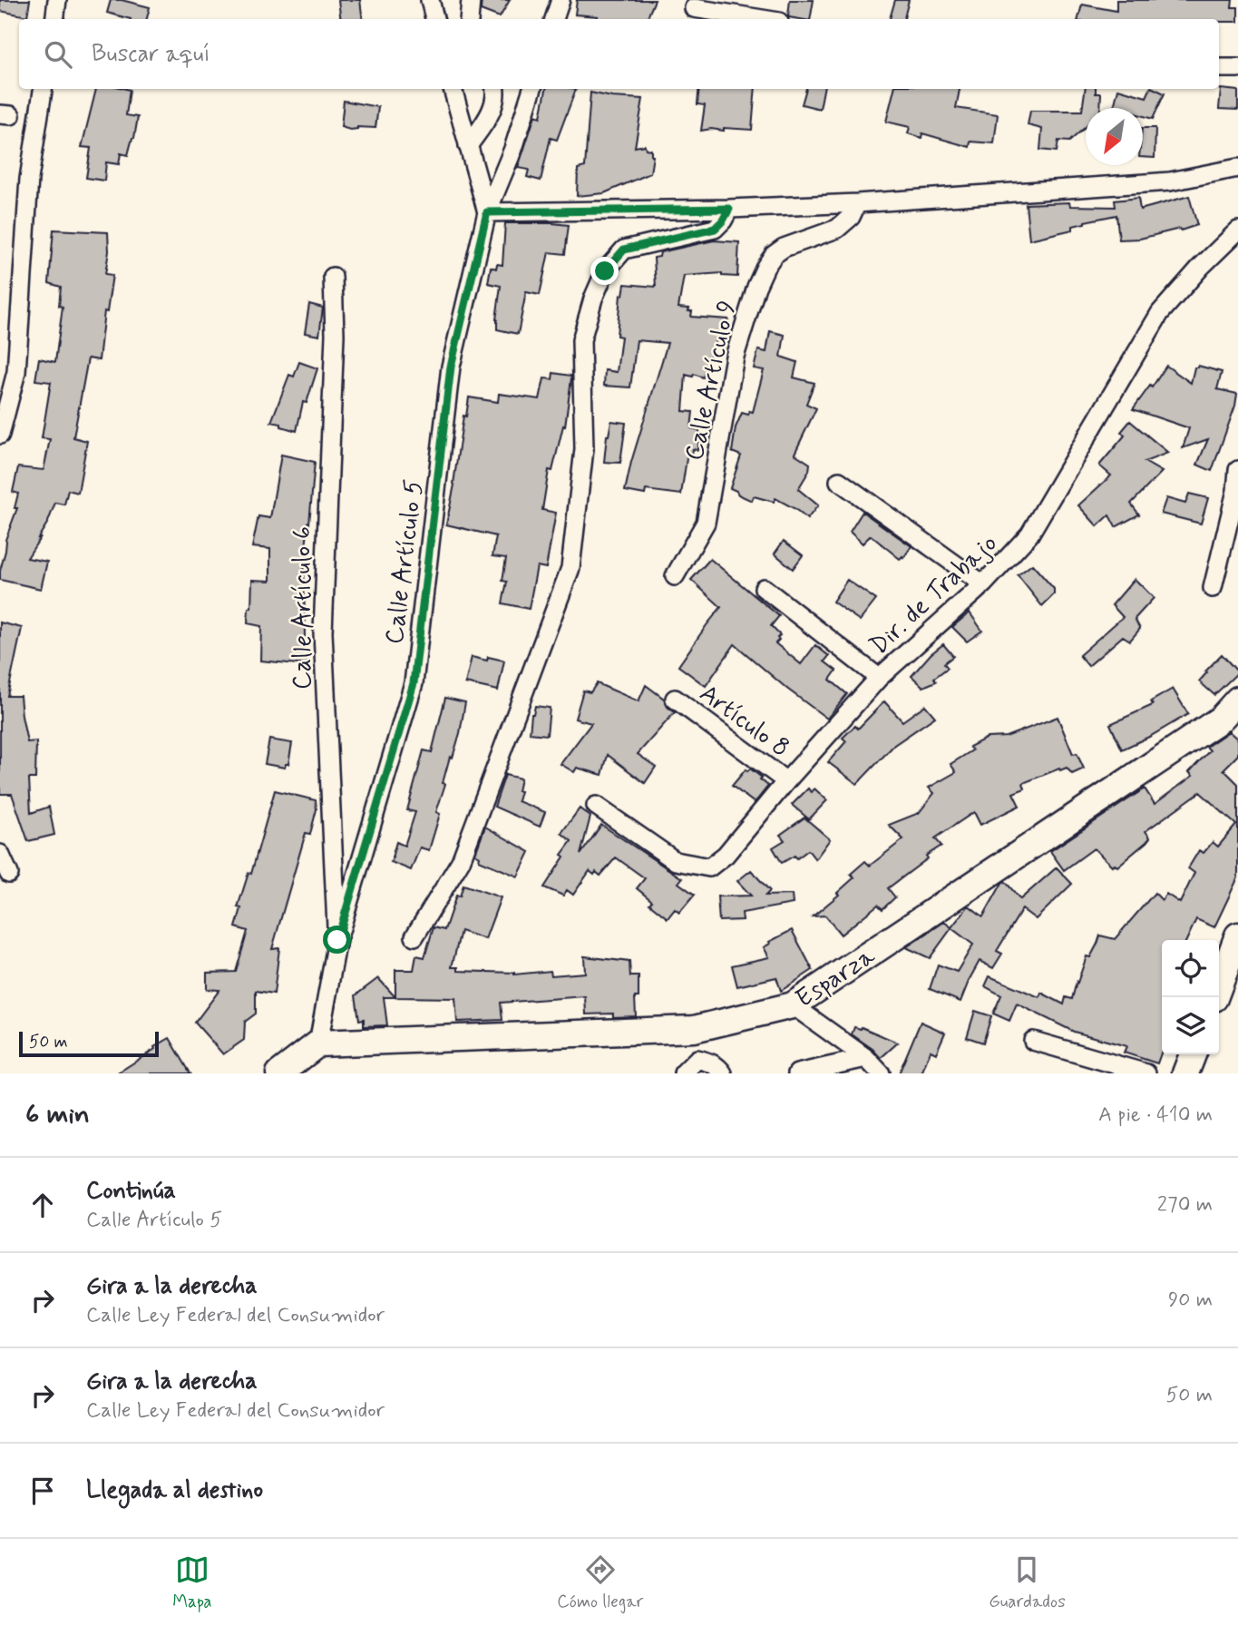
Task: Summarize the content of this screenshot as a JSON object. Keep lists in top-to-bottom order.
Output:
{
  "streets": {
    "street": [
      "Calle Artículo 9",
      "Calle Artículo 5",
      "Dir. de Trabajo",
      "Calle Artículo 6",
      "Artículo 8",
      "Esparza"
    ]
  },
  "crossings": [
    ["Calle Artículo 5", "Calle Artículo 6"],
    ["Calle Artículo 5", "Esparza"],
    ["Dir. de Trabajo", "Artículo 8"]
  ],
  "scale_bar": "50 m",
  "north": "bottom left",
  "page": {
    "search": "Buscar aquí",
    "scale": "50 m",
    "heading": ["6 min", "A pie · 410 m"],
    "list": [
      ["Continúa", "Calle Artículo 5", "270 m"],
      ["Gira a la derecha", "Calle Ley Federal del Consumidor", "90 m"],
      ["Gira a la derecha", "Calle Ley Federal del Consumidor", "50 m"],
      "Llegada al destino"
    ],
    "nav": ["Mapa", "Cómo llegar", "Guardados"]
  }
}
